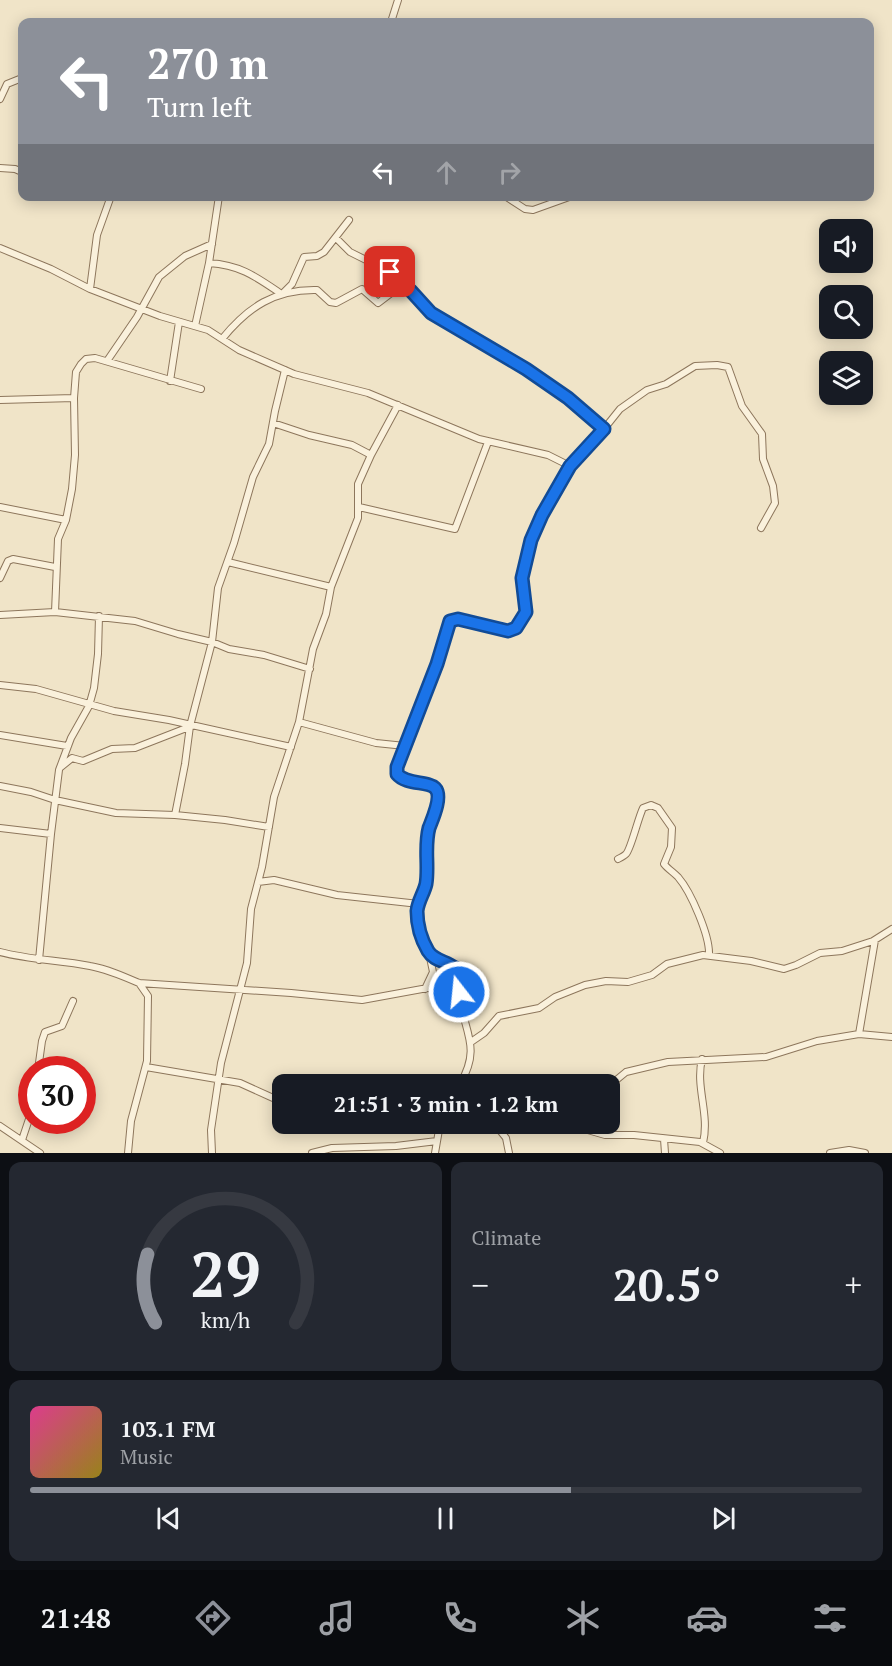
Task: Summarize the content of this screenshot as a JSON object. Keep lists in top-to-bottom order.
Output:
{
  "page": {
    "turn": ["270 m", "Turn left"],
    "limit": "30",
    "trip": "21:51 · 3 min · 1.2 km",
    "tile": "Climate",
    "heat": ["−", "20.5°", "+"],
    "song": ["103.1 FM", "Music"],
    "tabs": "21:48",
    "gauge": ["29", "km/h"]
  }
}
